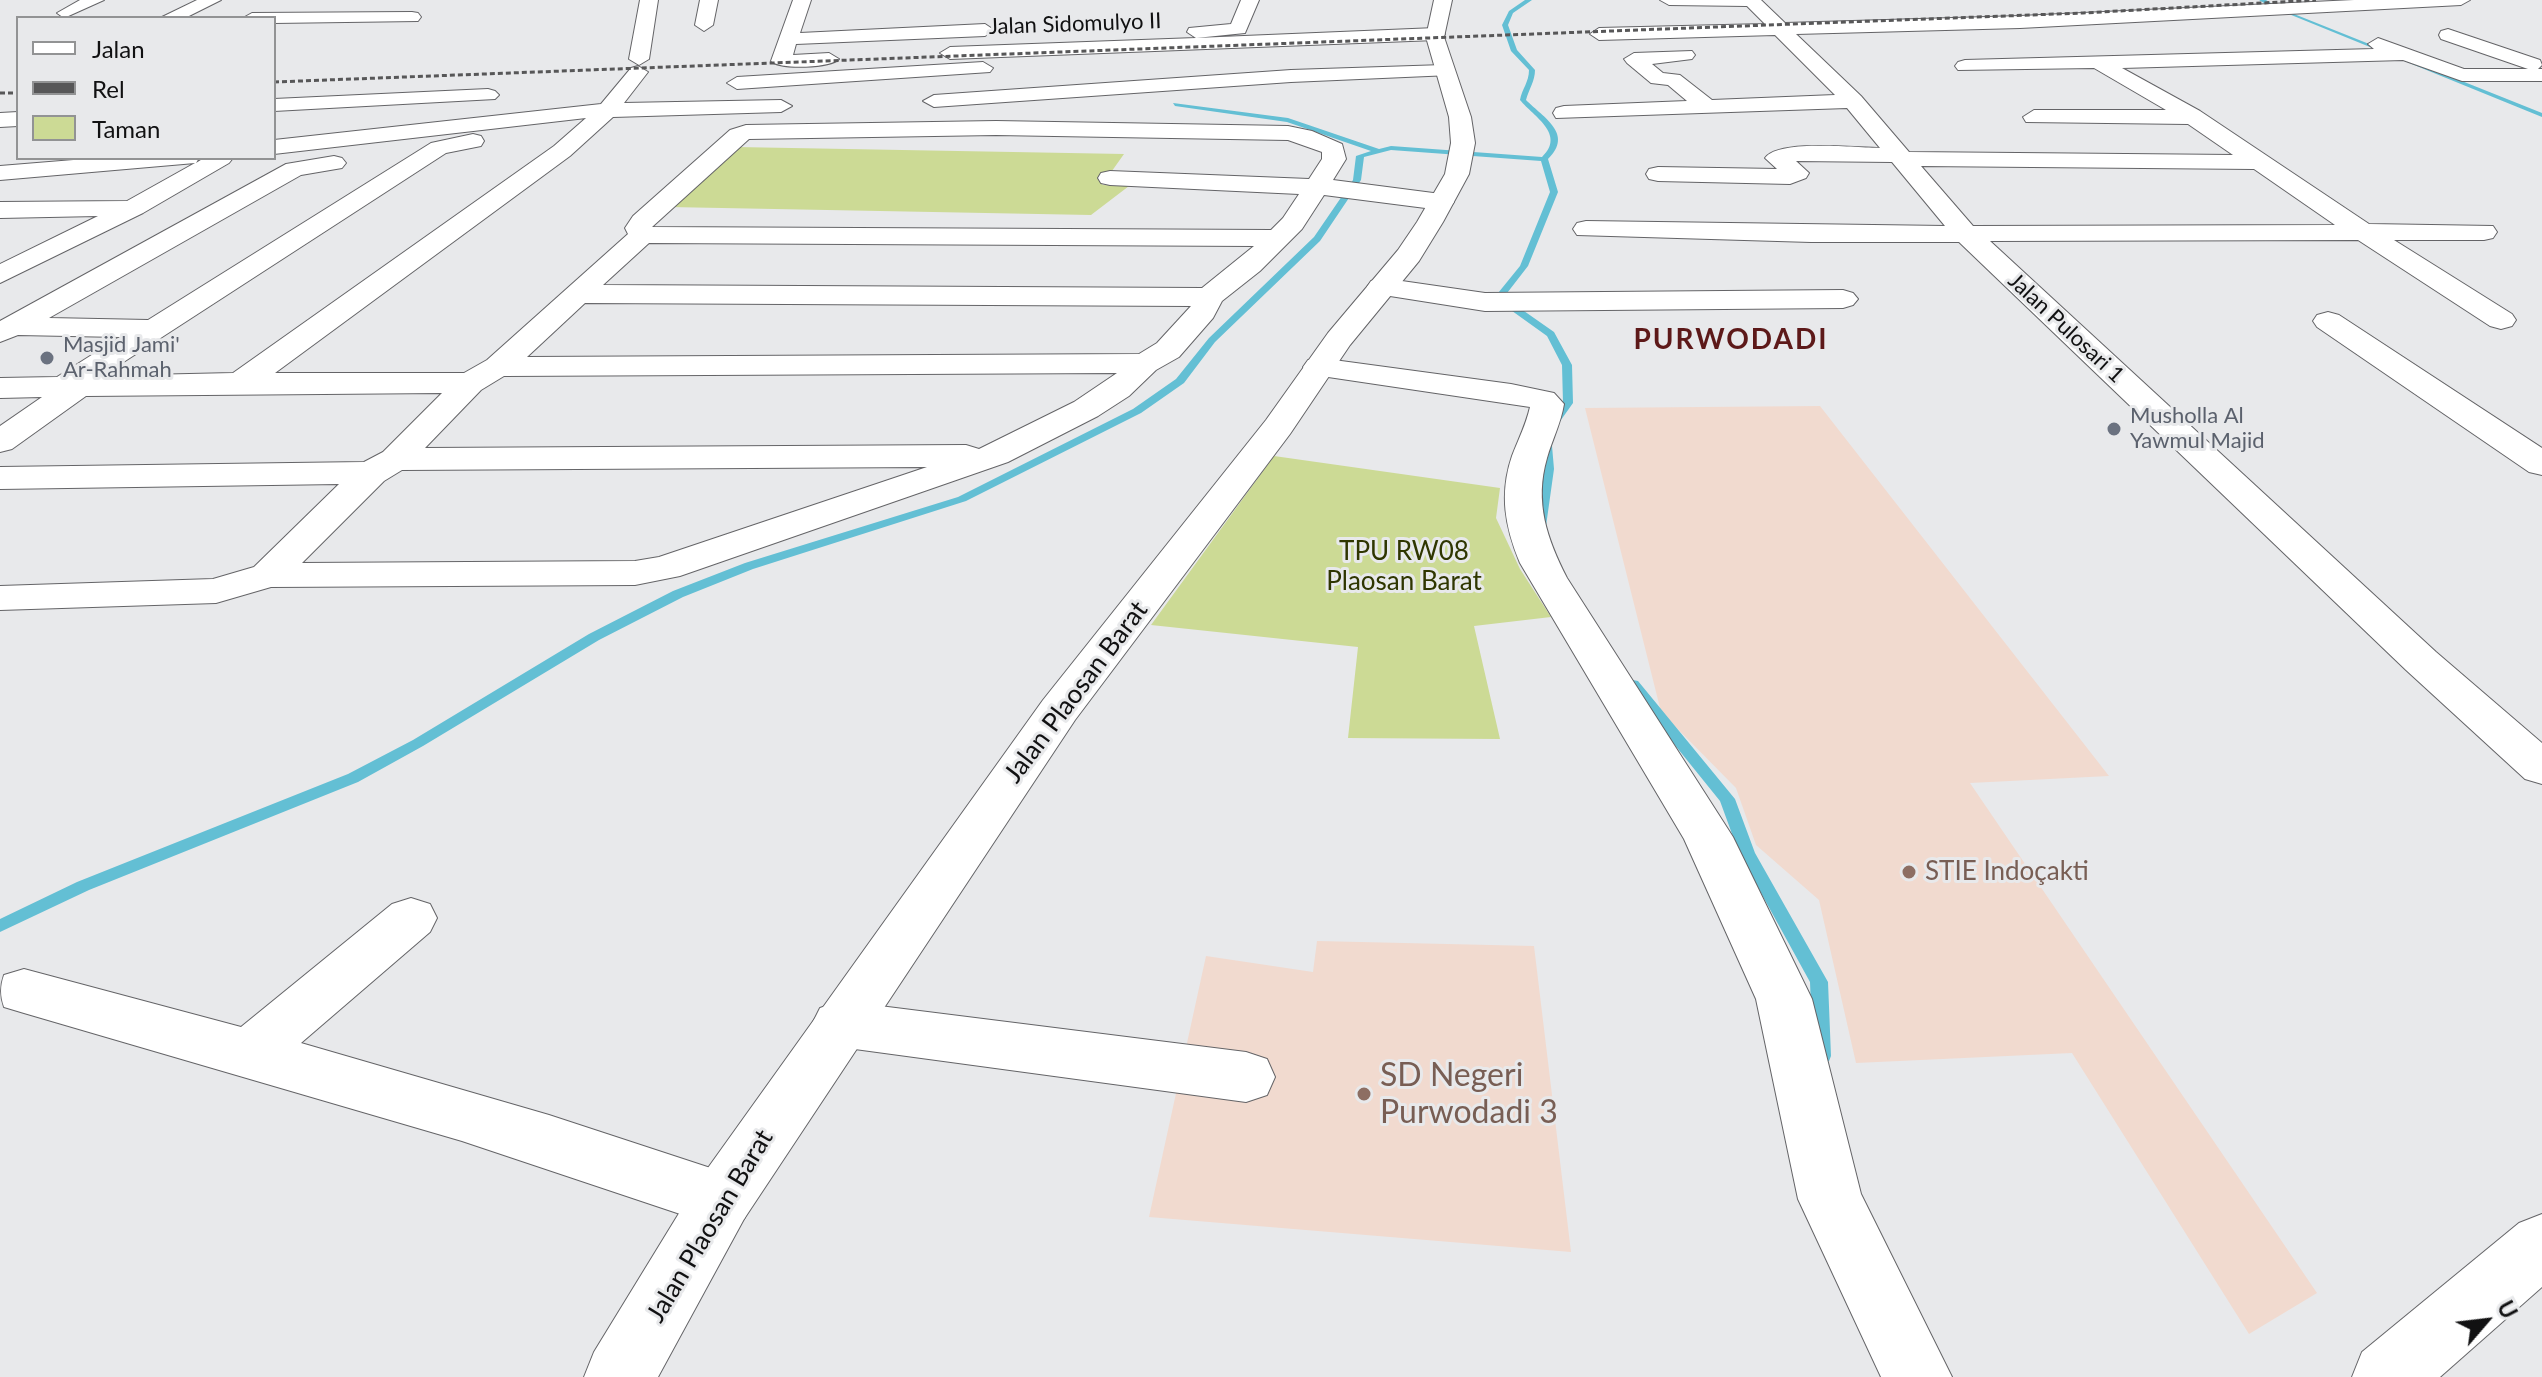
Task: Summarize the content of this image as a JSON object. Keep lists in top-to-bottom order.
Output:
{
  "streets": {
    "main road": ["Jalan Sidomulyo II", "Jalan Pulosari 1", "Jalan Plaosan Barat"]
  },
  "districts": ["PURWODADI"],
  "parks": ["TPU RW08 Plaosan Barat"],
  "places": [
    "Masjid Jami' Ar-Rahmah",
    "Musholla Al Yawmul Majid",
    "STIE Indoçakti",
    "SD Negeri Purwodadi 3"
  ],
  "legend": ["Jalan", "Rel", "Taman"],
  "north": "top right"
}
